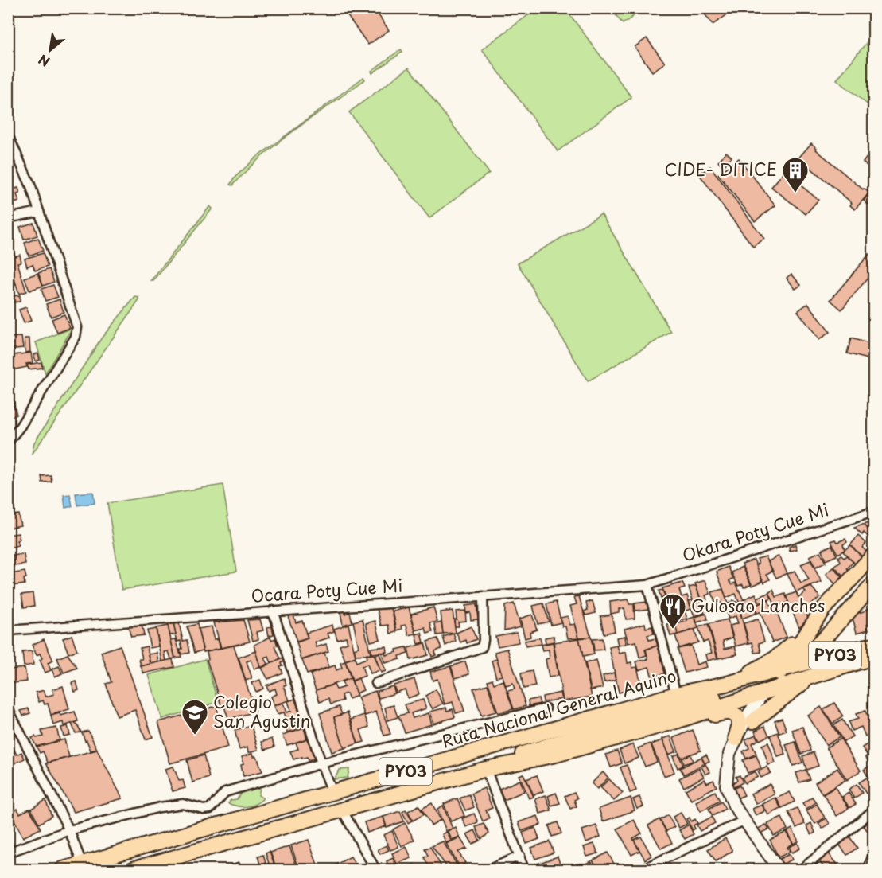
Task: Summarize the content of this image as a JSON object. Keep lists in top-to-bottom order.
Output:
{
  "streets": {
    "highway": ["PY03", "Ruta Nacional General Aquino"],
    "street": ["Okara Poty Cue Mi", "Ocara Poty Cue Mi"]
  },
  "crossings": [
    ["Okara Poty Cue Mi", "Ocara Poty Cue Mi"]
  ],
  "places": {
    "building": ["CIDE- DITICE"],
    "restaurant": ["Gulosao Lanches"],
    "school or university": ["Colegio San Agustin"]
  },
  "north": "bottom left"
}
